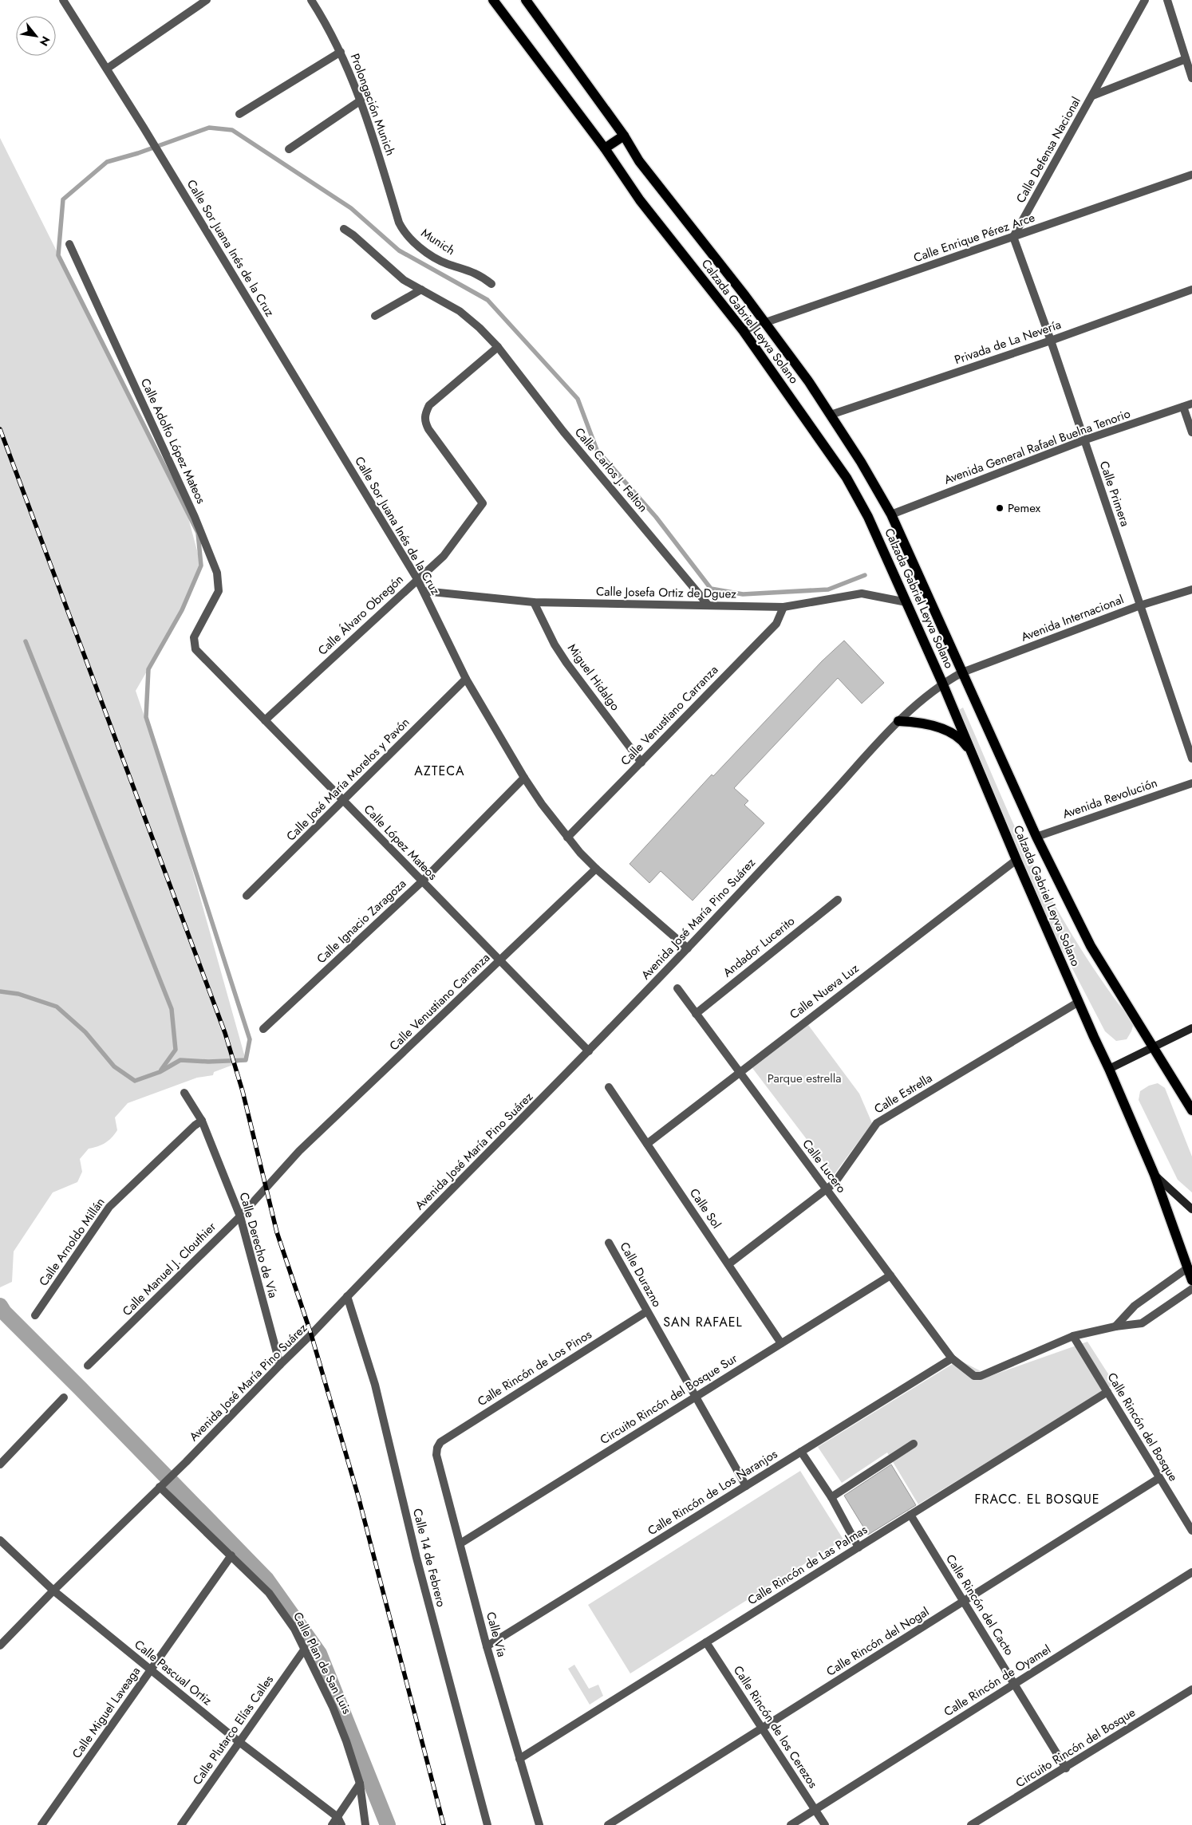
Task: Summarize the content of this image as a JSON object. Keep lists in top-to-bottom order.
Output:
{
  "streets": {
    "main road": ["Calzada Gabriel Leyva Solano"],
    "street": [
      "Prolongación Munich",
      "Calle Defensa Nacional",
      "Calle Enrique Pérez Arce",
      "Munich",
      "Calle Sor Juana Inés de la Cruz",
      "Privada de La Nevería",
      "Calle Adolfo López Mateos",
      "Avenida General Rafael Buelna Tenorio",
      "Calle Carlos J. Felton",
      "Calle Primera",
      "Calle Josefa Ortiz de Dguez",
      "Calle Álvaro Obregón",
      "Avenida Internacional",
      "Miguel Hidalgo",
      "Calle Venustiano Carranza",
      "Calle José María Morelos y Pavón",
      "Avenida Revolución",
      "Calle López Mateos",
      "Avenida José María Pino Suárez",
      "Calle Ignacio Zaragoza",
      "Andador Lucerito",
      "Calle Nueva Luz",
      "Calle Estrella",
      "Calle Lucero",
      "Calle Sol",
      "Calle Arnoldo Millán",
      "Calle Derecho de Vía",
      "Calle Manuel J. Clouthier",
      "Calle Durazno",
      "Calle Rincón de Los Pinos",
      "Circuito Rincón del Bosque Sur",
      "Calle Rincón del Bosque",
      "Calle Rincón de Los Naranjos",
      "Calle 14 de Febrero",
      "Calle Rincón de Las Palmas",
      "Calle Rincón del Cacto",
      "Calle Vía",
      "Calle Rincón del Nogal",
      "Calle Plan de San Luis",
      "Calle Pascual Ortiz",
      "Calle Rincón de Oyamel",
      "Calle Miguel Laveaga",
      "Calle Rincón de los Cerezos",
      "Calle Plutarco Elías Calles",
      "Circuito Rincón del Bosque"
    ]
  },
  "crossings": [
    ["Prolongación Munich", "Munich"],
    ["Calle Defensa Nacional", "Calle Enrique Pérez Arce"],
    ["Calle Defensa Nacional", "Calle Primera"],
    ["Calle Enrique Pérez Arce", "Calzada Gabriel Leyva Solano"],
    ["Calle Enrique Pérez Arce", "Calle Primera"],
    ["Calle Sor Juana Inés de la Cruz", "Calle Josefa Ortiz de Dguez"],
    ["Calle Sor Juana Inés de la Cruz", "Calle Álvaro Obregón"],
    ["Calle Sor Juana Inés de la Cruz", "Calle Venustiano Carranza"],
    ["Calle Sor Juana Inés de la Cruz", "Calle José María Morelos y Pavón"],
    ["Calle Sor Juana Inés de la Cruz", "Avenida José María Pino Suárez"],
    ["Calle Sor Juana Inés de la Cruz", "Calle Ignacio Zaragoza"],
    ["Calzada Gabriel Leyva Solano", "Privada de La Nevería"],
    ["Calzada Gabriel Leyva Solano", "Avenida General Rafael Buelna Tenorio"],
    ["Calzada Gabriel Leyva Solano", "Calle Josefa Ortiz de Dguez"],
    ["Calzada Gabriel Leyva Solano", "Avenida Internacional"],
    ["Calzada Gabriel Leyva Solano", "Avenida Revolución"],
    ["Calzada Gabriel Leyva Solano", "Avenida José María Pino Suárez"],
    ["Calzada Gabriel Leyva Solano", "Calle Nueva Luz"],
    ["Calzada Gabriel Leyva Solano", "Calle Estrella"],
    ["Privada de La Nevería", "Calle Primera"],
    ["Calle Adolfo López Mateos", "Calle López Mateos"],
    ["Avenida General Rafael Buelna Tenorio", "Calle Primera"],
    ["Calle Carlos J. Felton", "Calle Josefa Ortiz de Dguez"],
    ["Calle Carlos J. Felton", "Calle Álvaro Obregón"],
    ["Calle Primera", "Avenida Internacional"],
    ["Calle Josefa Ortiz de Dguez", "Miguel Hidalgo"],
    ["Calle Josefa Ortiz de Dguez", "Calle Venustiano Carranza"],
    ["Calle Álvaro Obregón", "Calle López Mateos"],
    ["Avenida Internacional", "Avenida José María Pino Suárez"],
    ["Miguel Hidalgo", "Calle Venustiano Carranza"],
    ["Calle Venustiano Carranza", "Calle López Mateos"],
    ["Calle Venustiano Carranza", "Calle Manuel J. Clouthier"],
    ["Calle José María Morelos y Pavón", "Calle López Mateos"],
    ["Calle López Mateos", "Avenida José María Pino Suárez"],
    ["Calle López Mateos", "Calle Ignacio Zaragoza"],
    ["Avenida José María Pino Suárez", "Calle Derecho de Vía"],
    ["Avenida José María Pino Suárez", "Calle 14 de Febrero"],
    ["Avenida José María Pino Suárez", "Calle Plan de San Luis"],
    ["Avenida José María Pino Suárez", "Calle Pascual Ortiz"],
    ["Andador Lucerito", "Calle Lucero"],
    ["Calle Nueva Luz", "Calle Lucero"],
    ["Calle Nueva Luz", "Calle Sol"],
    ["Calle Estrella", "Calle Lucero"],
    ["Calle Estrella", "Calle Sol"],
    ["Calle Lucero", "Circuito Rincón del Bosque Sur"],
    ["Calle Lucero", "Calle Rincón del Bosque"],
    ["Calle Lucero", "Calle Rincón de Los Naranjos"],
    ["Calle Sol", "Circuito Rincón del Bosque Sur"],
    ["Calle Arnoldo Millán", "Calle Derecho de Vía"],
    ["Calle Derecho de Vía", "Calle Manuel J. Clouthier"],
    ["Calle Durazno", "Calle Rincón de Los Pinos"],
    ["Calle Durazno", "Circuito Rincón del Bosque Sur"],
    ["Calle Durazno", "Calle Rincón de Los Naranjos"],
    ["Calle Rincón de Los Pinos", "Calle Vía"],
    ["Circuito Rincón del Bosque Sur", "Calle Vía"],
    ["Calle Rincón del Bosque", "Calle Rincón de Las Palmas"],
    ["Calle Rincón del Bosque", "Calle Rincón del Nogal"],
    ["Calle Rincón de Los Naranjos", "Calle Vía"],
    ["Calle Rincón de Las Palmas", "Calle Rincón del Cacto"],
    ["Calle Rincón de Las Palmas", "Calle Vía"],
    ["Calle Rincón de Las Palmas", "Calle Rincón de los Cerezos"],
    ["Calle Rincón del Cacto", "Calle Rincón del Nogal"],
    ["Calle Rincón del Cacto", "Calle Rincón de Oyamel"],
    ["Calle Rincón del Cacto", "Circuito Rincón del Bosque"],
    ["Calle Rincón del Nogal", "Calle Rincón de los Cerezos"],
    ["Calle Plan de San Luis", "Calle Miguel Laveaga"],
    ["Calle Plan de San Luis", "Calle Plutarco Elías Calles"],
    ["Calle Pascual Ortiz", "Calle Miguel Laveaga"],
    ["Calle Pascual Ortiz", "Calle Plutarco Elías Calles"],
    ["Calle Rincón de Oyamel", "Calle Rincón de los Cerezos"]
  ],
  "districts": ["AZTECA", "SAN RAFAEL", "FRACC. EL BOSQUE"],
  "parks": ["Parque estrella"],
  "places": ["Pemex"],
  "north": "bottom right"
}
